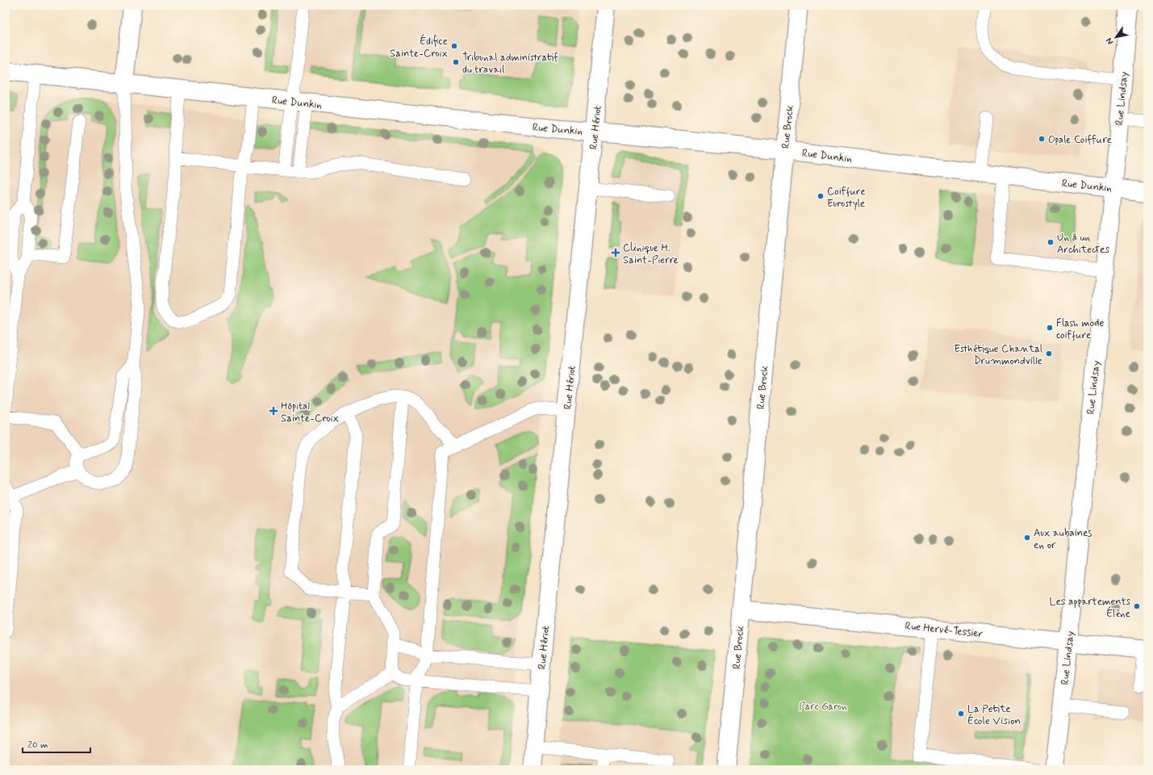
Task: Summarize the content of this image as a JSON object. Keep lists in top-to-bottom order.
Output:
{
  "streets": {
    "street": [
      "Rue Lindsay",
      "Rue Dunkin",
      "Rue Brock",
      "Rue Hériot",
      "Rue Hervé-Tessier"
    ]
  },
  "crossings": [
    ["Rue Lindsay", "Rue Dunkin"],
    ["Rue Lindsay", "Rue Hervé-Tessier"],
    ["Rue Dunkin", "Rue Brock"],
    ["Rue Dunkin", "Rue Hériot"],
    ["Rue Brock", "Rue Hervé-Tessier"]
  ],
  "parks": ["Parc Garon"],
  "places": {
    "other": [
      "Édifice Sainte-Croix",
      "Tribunal administratif du travail",
      "Opale Coiffure",
      "Coiffure Eurostyle",
      "Un à un Architectes",
      "Flash mode coiffure",
      "Esthétique Chantal Drummondville",
      "Aux aubaines en or",
      "Les appartements Élène",
      "La Petite École Vision"
    ],
    "health": ["Clinique H. Saint-Pierre", "Hôpital Sainte-Croix"]
  },
  "scale_bar": "20 m",
  "north": "bottom left"
}
